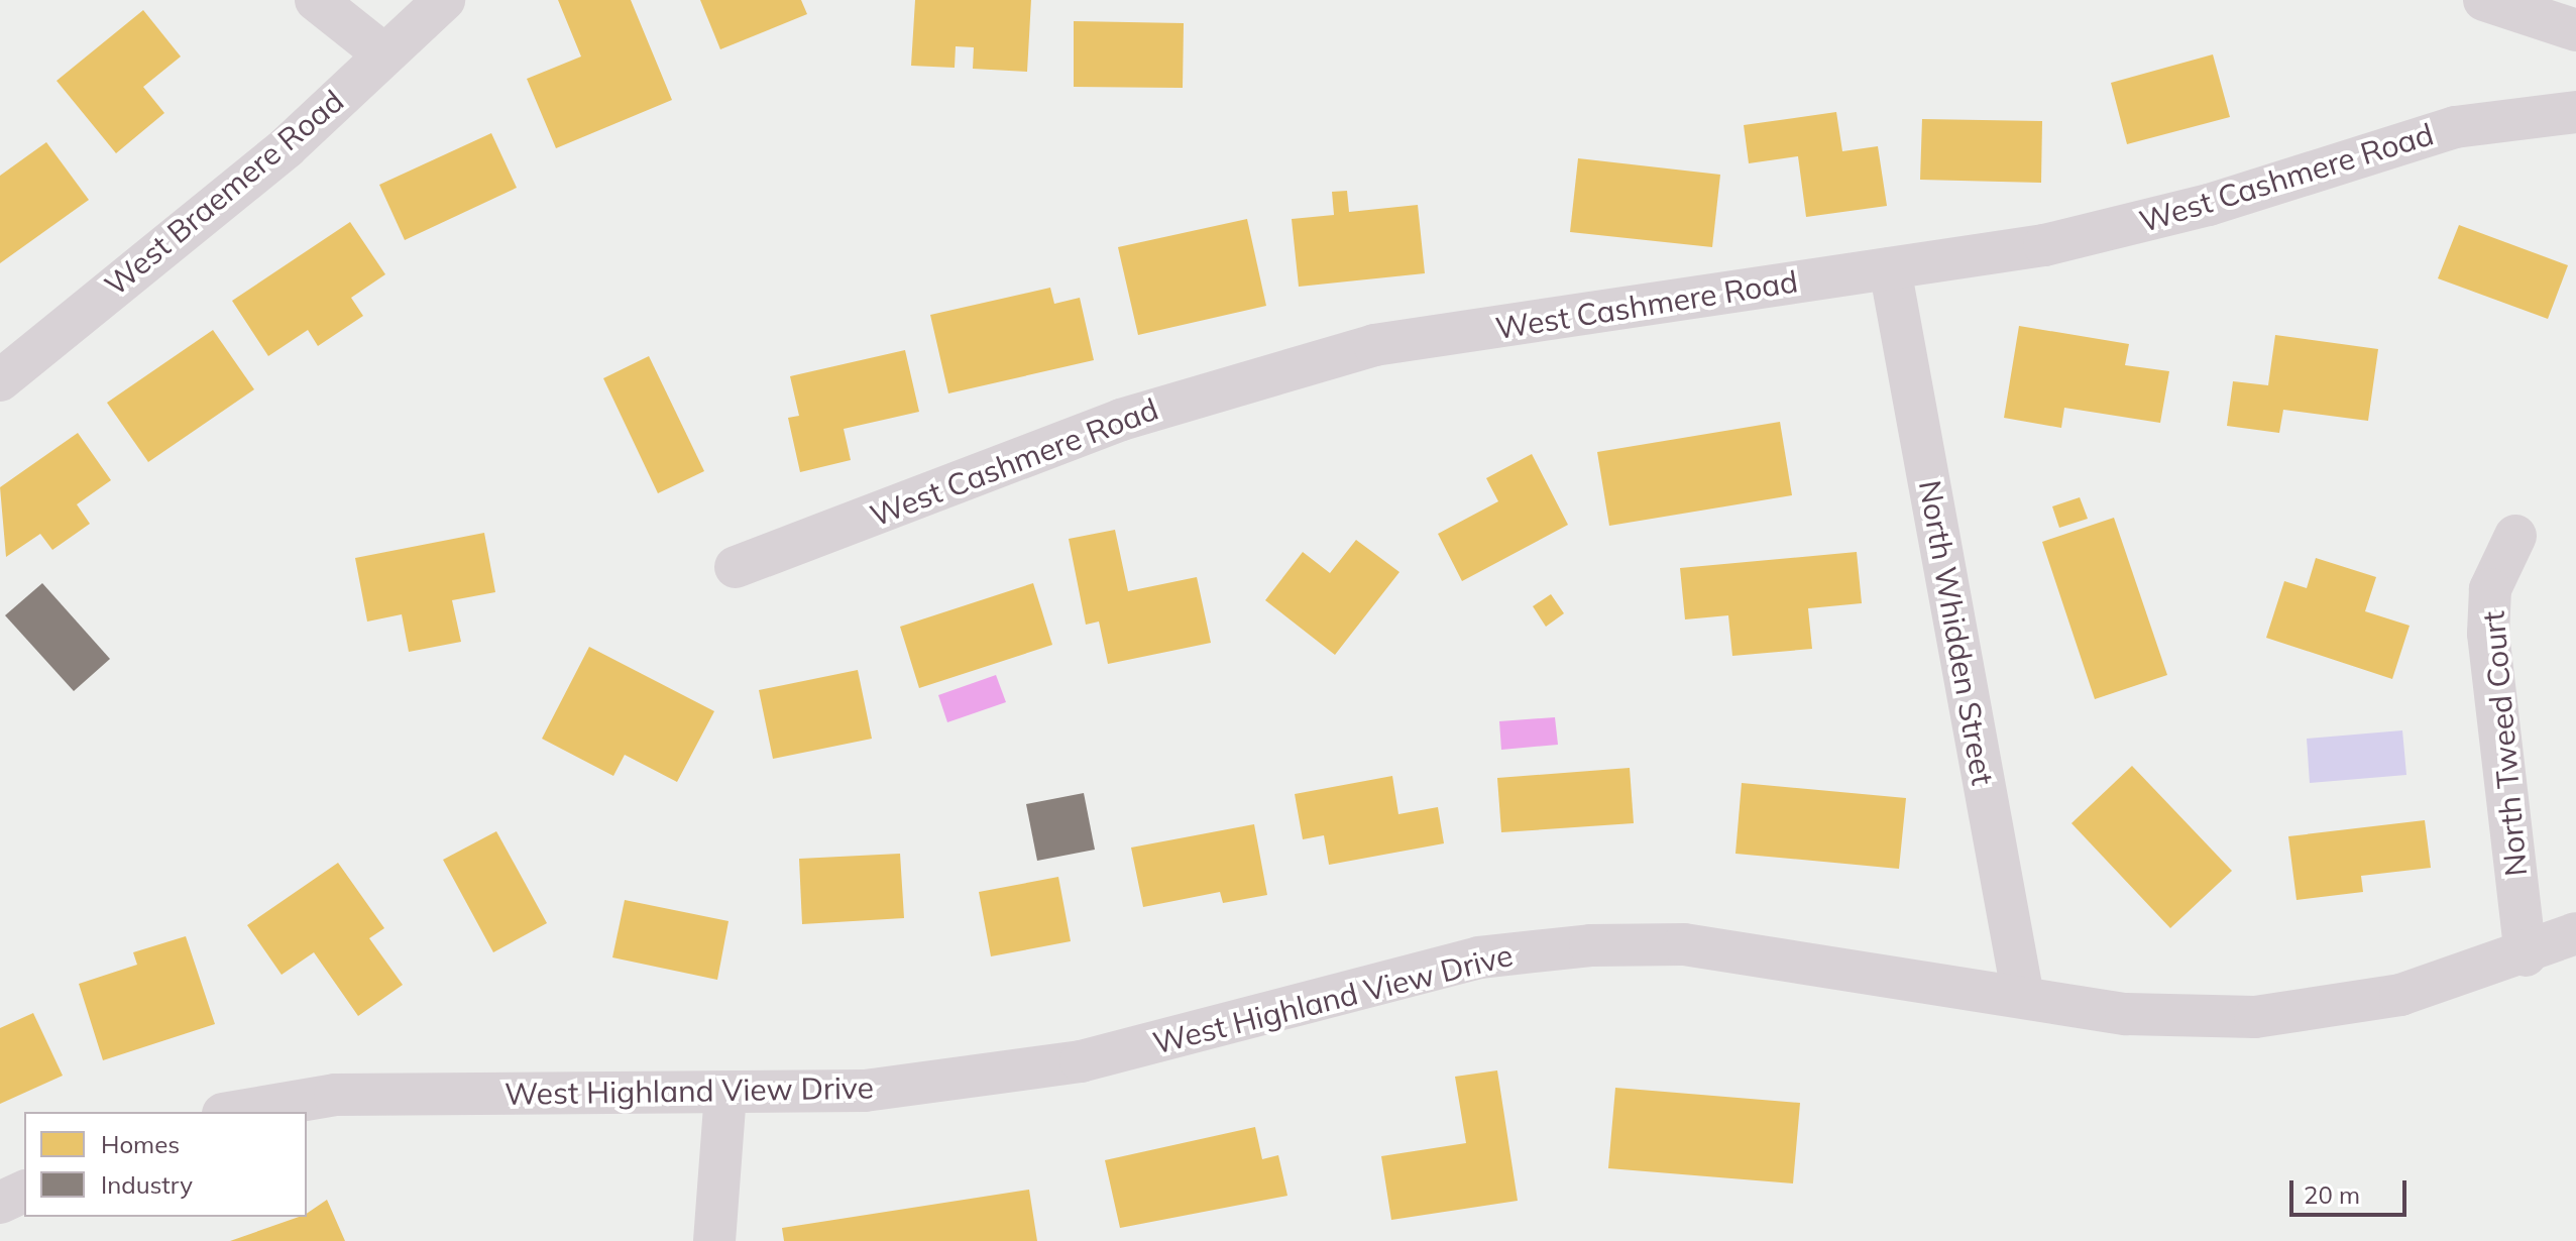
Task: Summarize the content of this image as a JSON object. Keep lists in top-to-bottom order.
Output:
{
  "streets": {
    "street": [
      "West Cashmere Road",
      "West Braemere Road",
      "North Whidden Street",
      "North Tweed Court",
      "West Highland View Drive"
    ]
  },
  "crossings": [
    ["West Cashmere Road", "North Whidden Street"],
    ["North Whidden Street", "West Highland View Drive"],
    ["North Tweed Court", "West Highland View Drive"]
  ],
  "legend": ["Homes", "Industry"],
  "scale_bar": "20 m"
}
